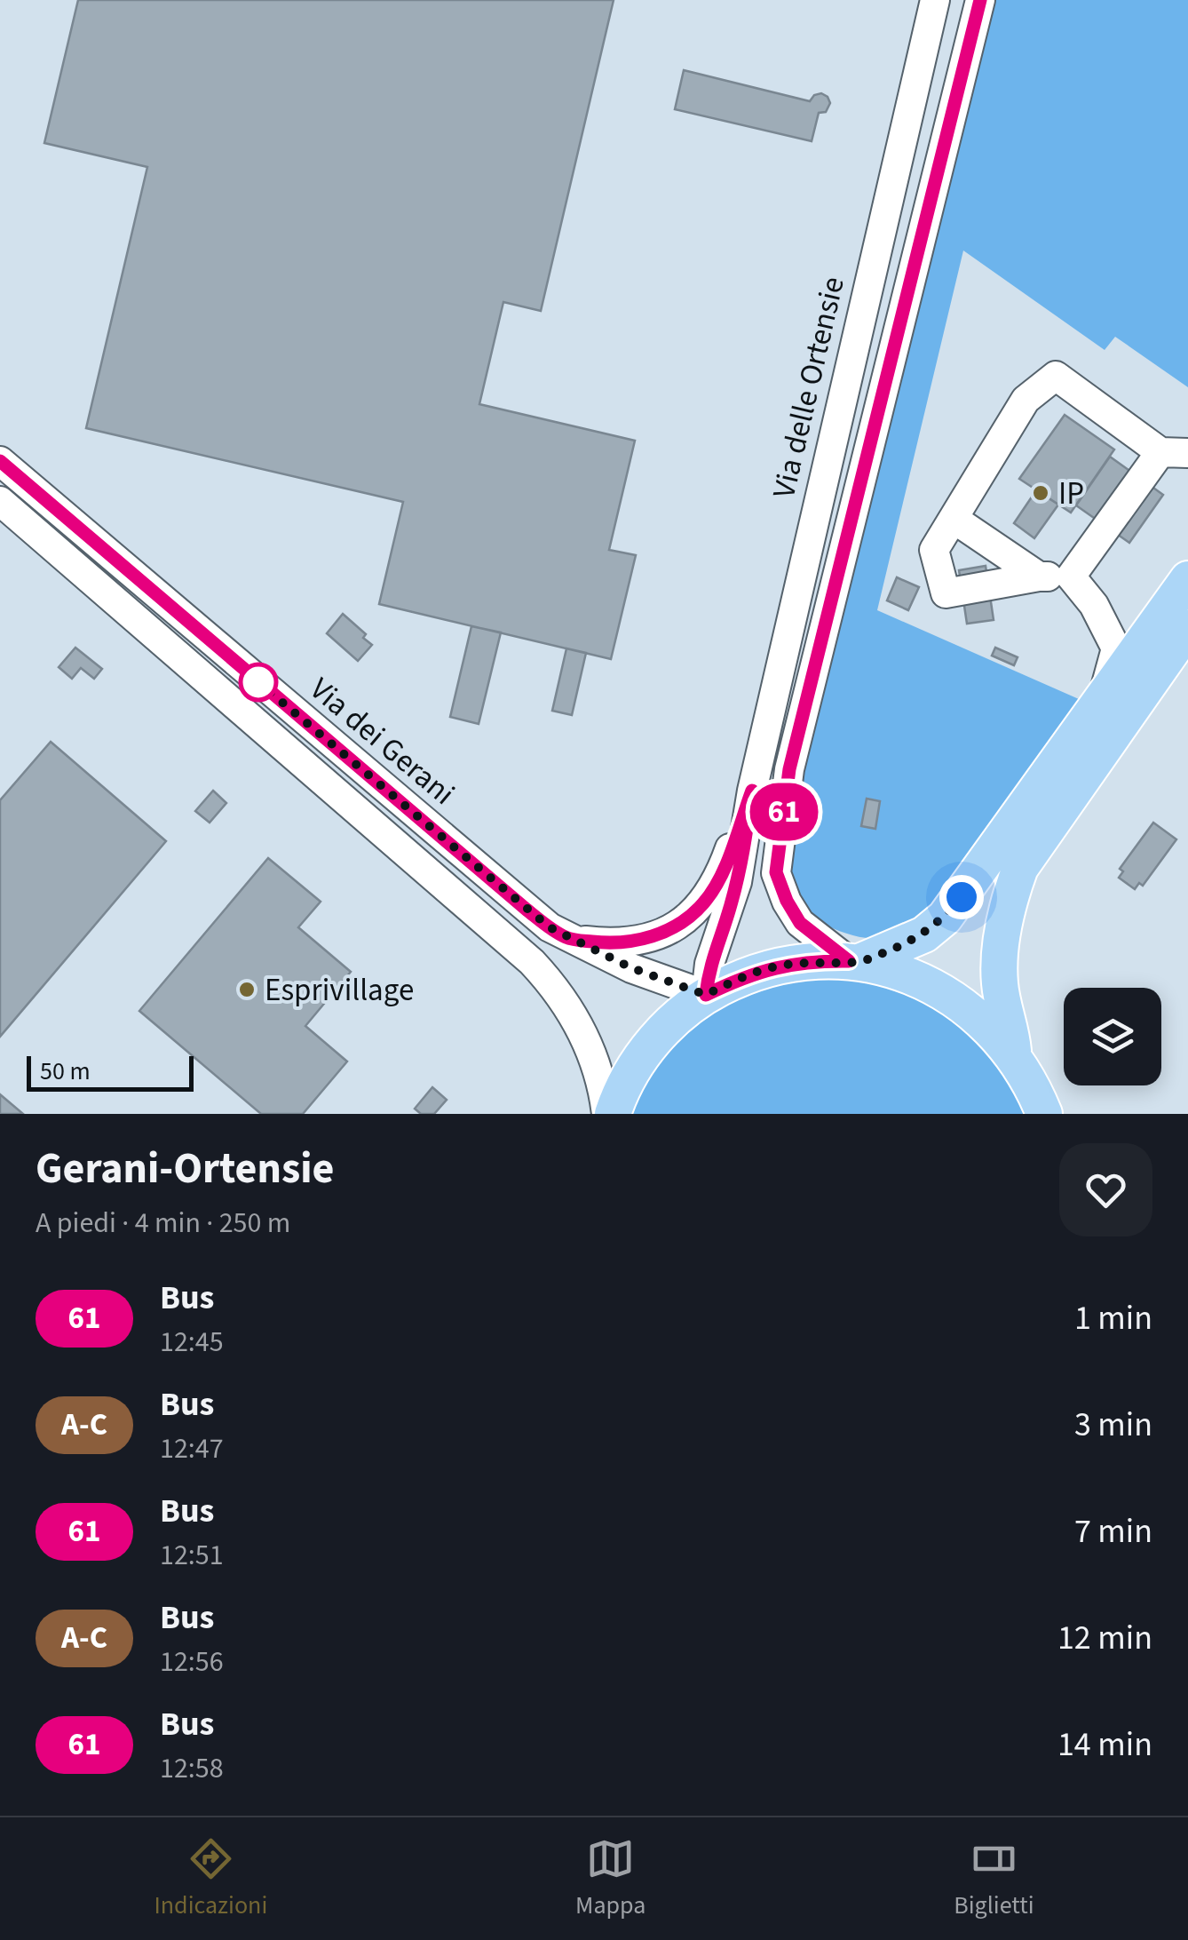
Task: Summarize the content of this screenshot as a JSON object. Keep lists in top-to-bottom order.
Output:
{
  "streets": {
    "street": ["Via delle Ortensie", "Via dei Gerani"]
  },
  "places": ["IP", "Esprivillage"],
  "lines": ["bus line 61"],
  "scale_bar": "50 m",
  "page": {
    "on_map": "61",
    "scale": "50 m",
    "heading": ["Gerani-Ortensie", "A piedi · 4 min · 250 m"],
    "list": [
      {
        "mark": "61",
        "name": "Bus",
        "note": "12:45",
        "value": "1 min"
      },
      {
        "mark": "A-C",
        "name": "Bus",
        "note": "12:47",
        "value": "3 min"
      },
      {
        "mark": "61",
        "name": "Bus",
        "note": "12:51",
        "value": "7 min"
      },
      {
        "mark": "A-C",
        "name": "Bus",
        "note": "12:56",
        "value": "12 min"
      },
      {
        "mark": "61",
        "name": "Bus",
        "note": "12:58",
        "value": "14 min"
      }
    ],
    "tabs": ["Indicazioni", "Mappa", "Biglietti"]
  }
}
